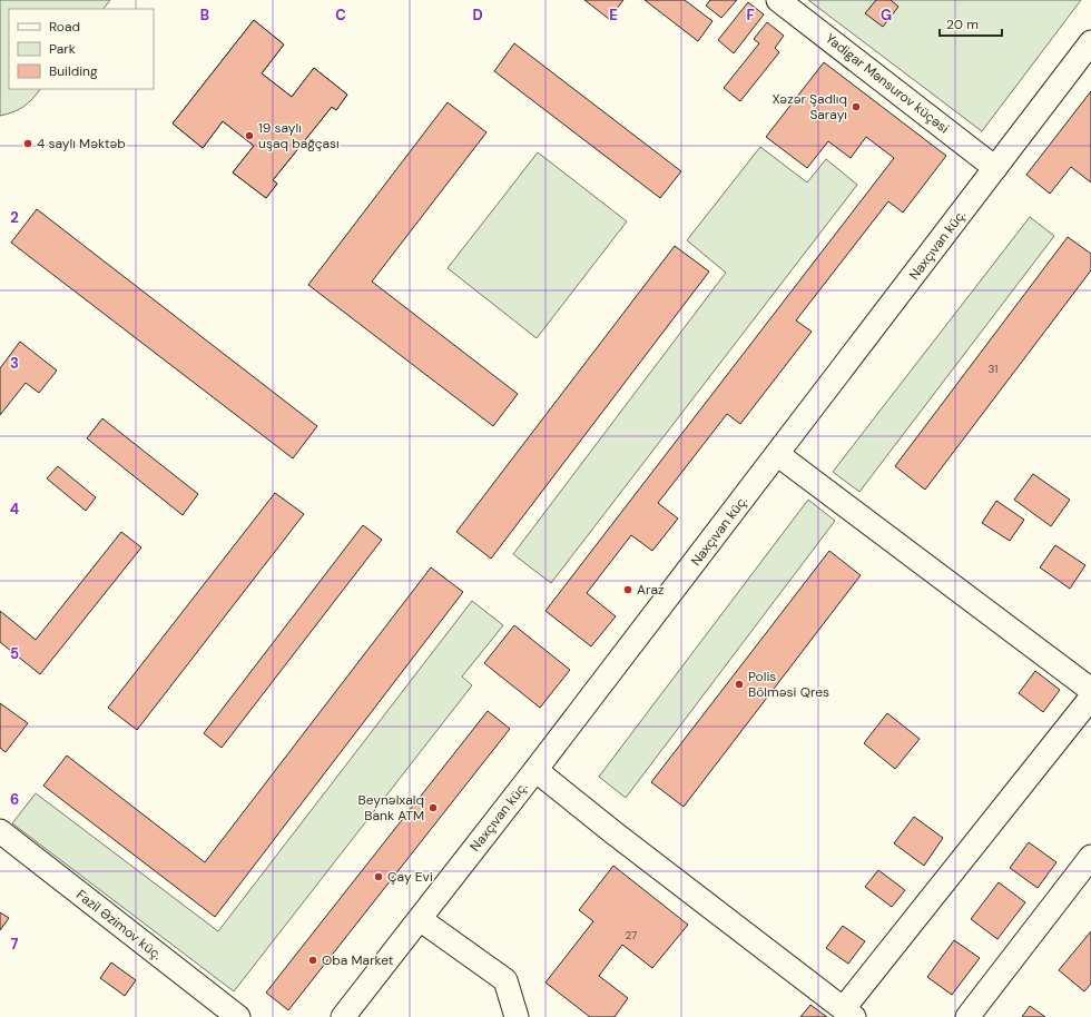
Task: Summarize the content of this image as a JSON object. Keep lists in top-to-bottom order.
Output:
{
  "streets": {
    "street": ["Yadigar Mənsurov küçəsi", "Naxçıvan küç.", "Fazil Əzimov küç."]
  },
  "crossings": [
    ["Yadigar Mənsurov küçəsi", "Naxçıvan küç."]
  ],
  "places": [
    "Xəzər Şadlıq Sarayı",
    "19 saylı uşaq bağçası",
    "4 saylı Məktəb",
    "Araz",
    "Polis Bölməsi Qres",
    "Beynəlxalq Bank ATM",
    "Çay Evi",
    "Oba Market"
  ],
  "house_numbers": ["31", "27"],
  "legend": ["Road", "Park", "Building"],
  "scale_bar": "20 m",
  "grid": {
    "columns": [
      "B",
      "C",
      "D",
      "E",
      "F",
      "G"
    ],
    "rows": [
      "2",
      "3",
      "4",
      "5",
      "6",
      "7"
    ]
  }
}
